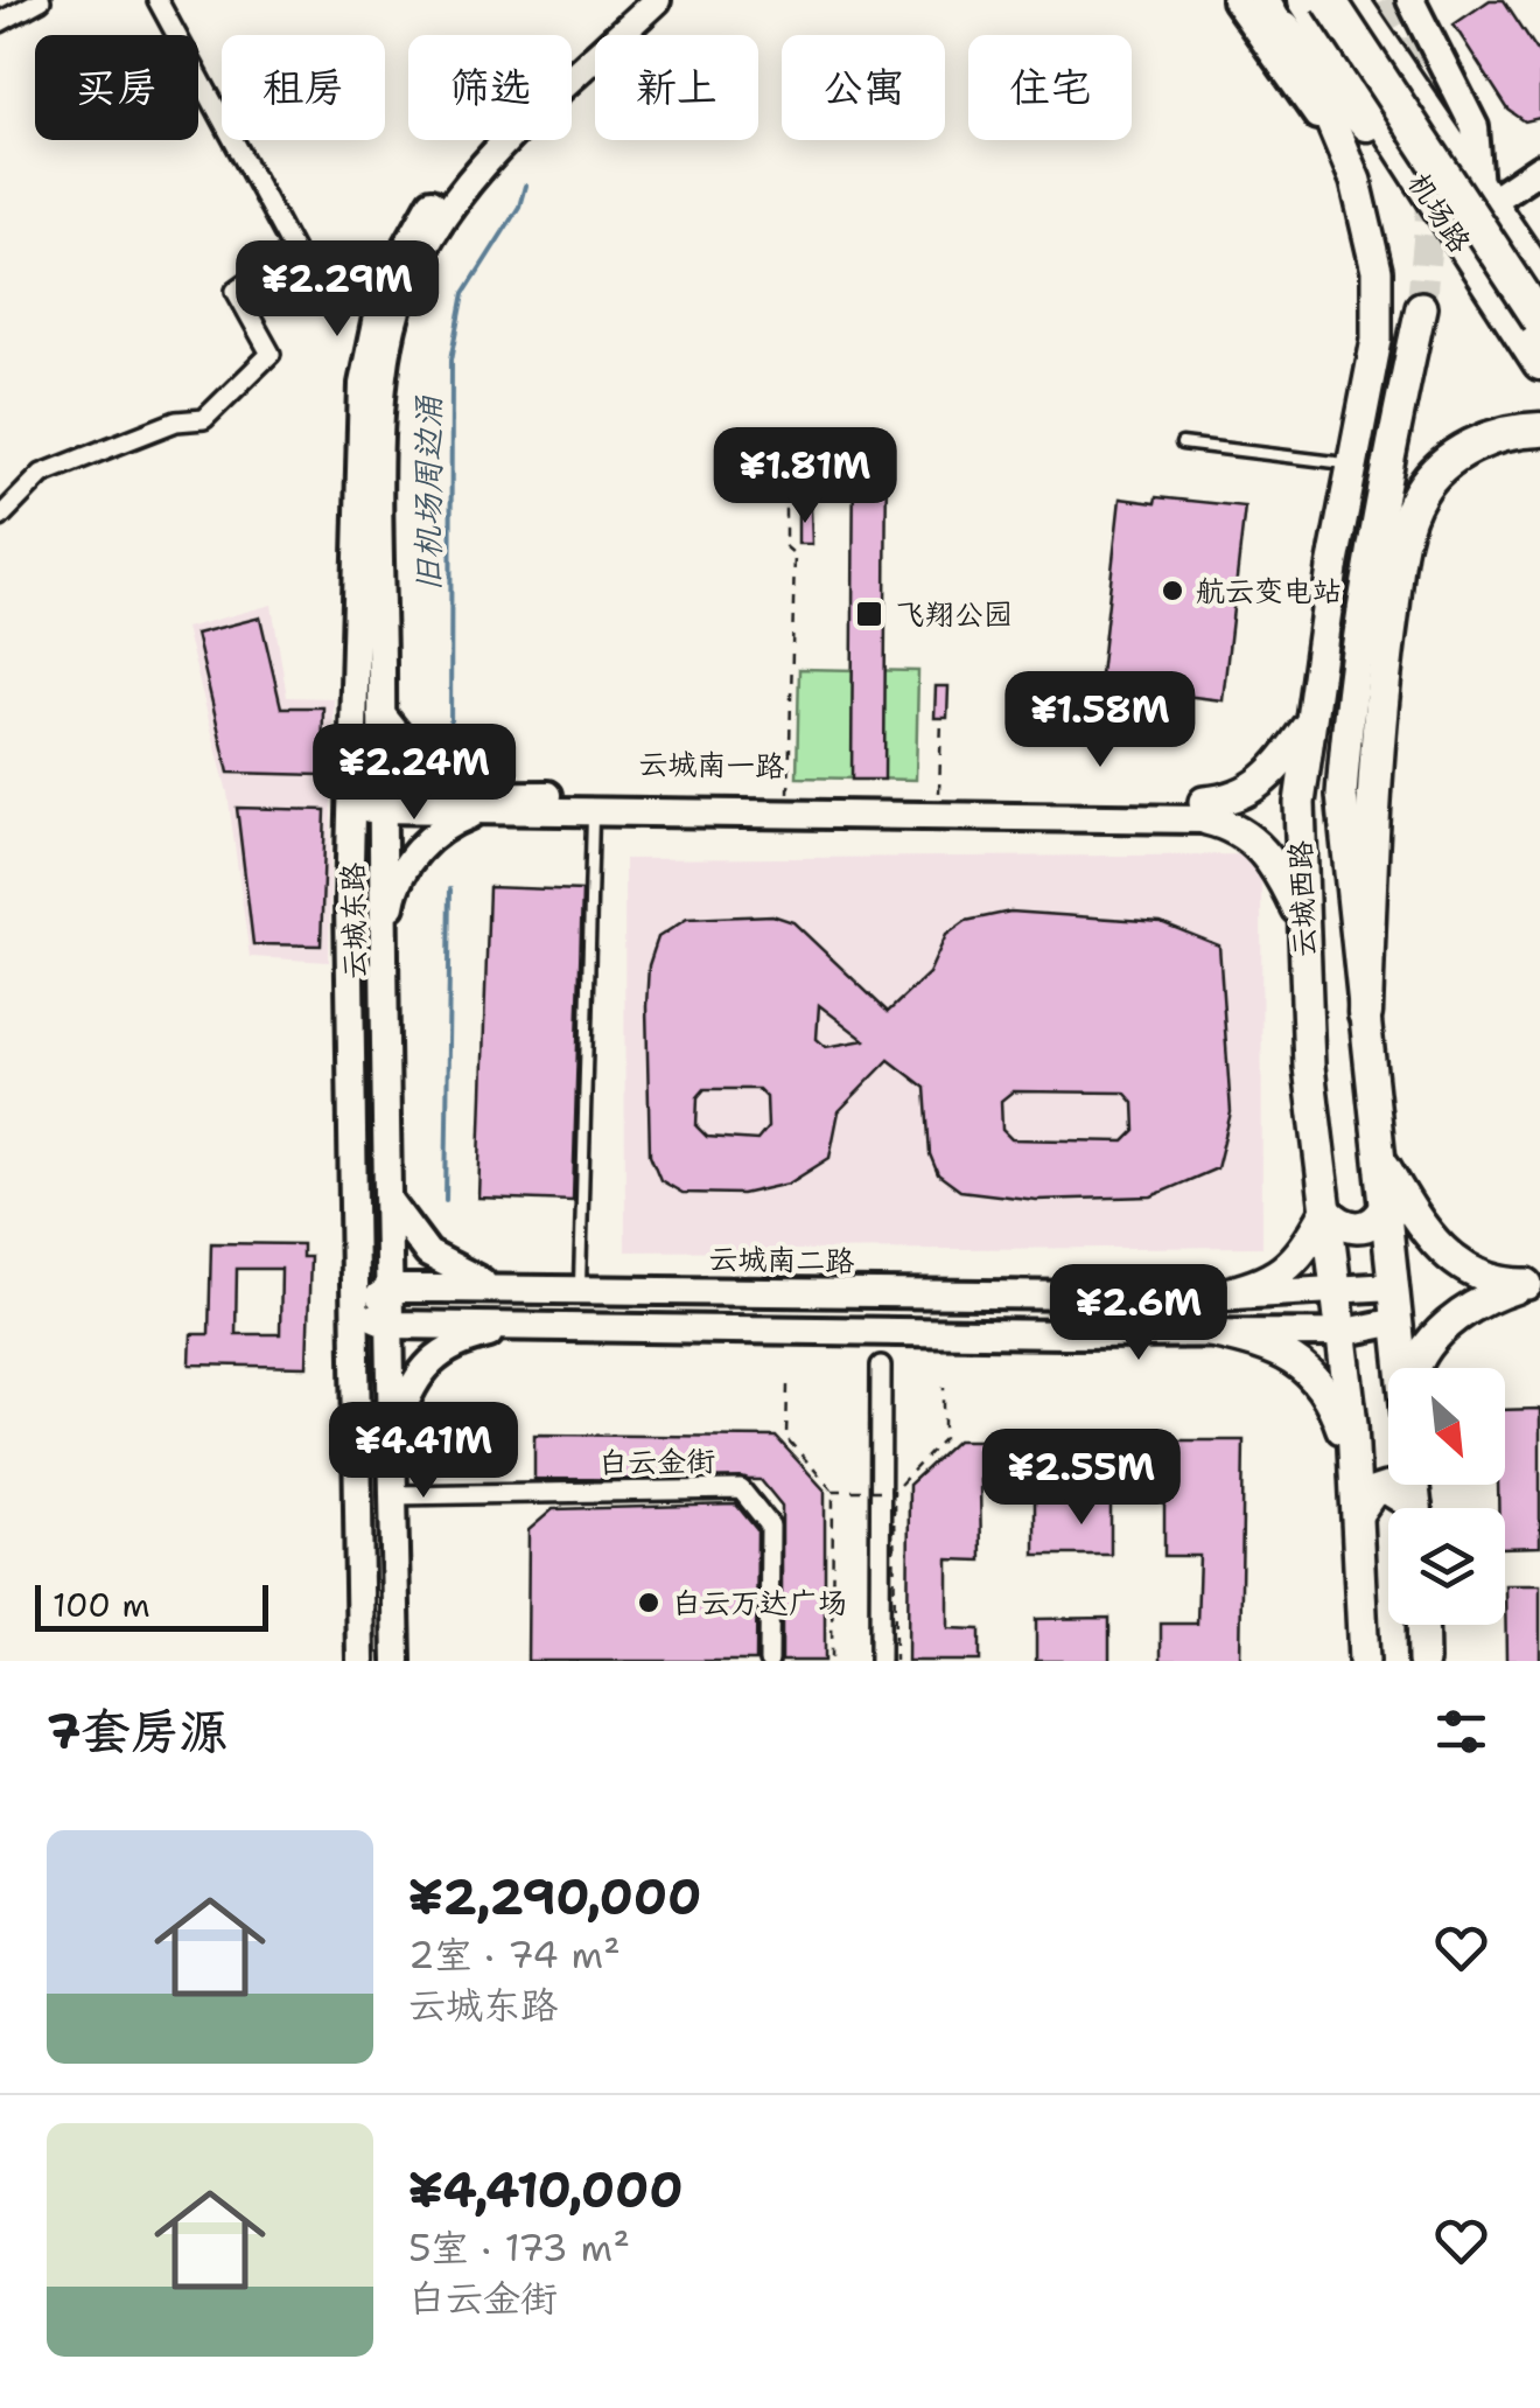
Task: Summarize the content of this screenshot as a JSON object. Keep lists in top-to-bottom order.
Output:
{
  "streets": {
    "highway": ["机场路"],
    "main road": ["云城西路"],
    "street": [
      "云城南一路",
      "云城东路",
      "云城南二路",
      "白云金街"
    ]
  },
  "crossings": [
    ["云城南一路", "云城东路"],
    ["云城西路", "云城南二路"],
    ["云城东路", "云城南二路"],
    ["云城东路", "白云金街"]
  ],
  "water": ["旧机场周边涌"],
  "places": {
    "other": ["航云变电站", "白云万达广场"],
    "transit": ["飞翔公园"]
  },
  "scale_bar": "100 m",
  "north": "bottom right",
  "page": {
    "chip": [
      "买房",
      "租房",
      "筛选",
      "新上",
      "公寓",
      "住宅"
    ],
    "price": [
      "¥2.29M",
      "¥1.81M",
      "¥1.58M",
      "¥2.24M",
      "¥2.6M",
      "¥4.41M",
      "¥2.55M"
    ],
    "scale": "100 m",
    "heading": "7套房源",
    "list": [
      {
        "name": "¥2,290,000",
        "note": "2室 · 74 m² · 云城东路"
      },
      {
        "name": "¥4,410,000",
        "note": "5室 · 173 m² · 白云金街"
      }
    ]
  }
}
